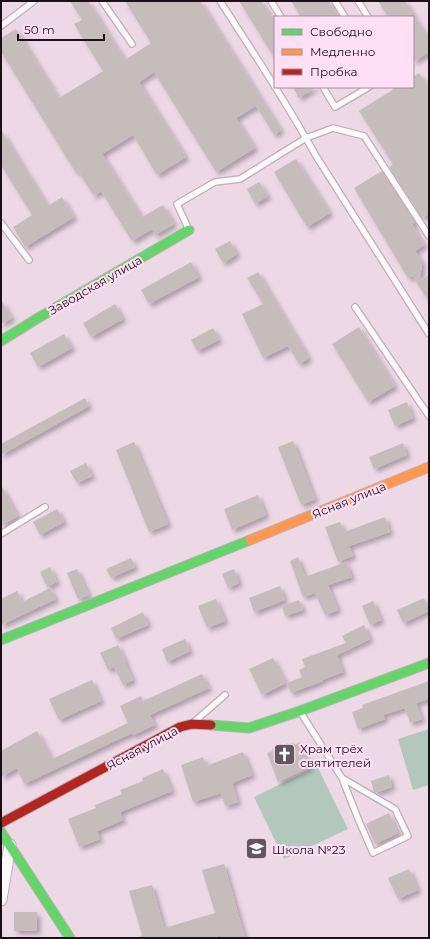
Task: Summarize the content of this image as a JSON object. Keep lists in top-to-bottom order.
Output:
{
  "streets": {
    "street": ["Заводская улица", "Ясная улица"]
  },
  "places": {
    "church": ["Храм трёх святителей"],
    "school or university": ["Школа №23"]
  },
  "legend": ["Свободно", "Медленно", "Пробка"],
  "scale_bar": "50 m"
}
